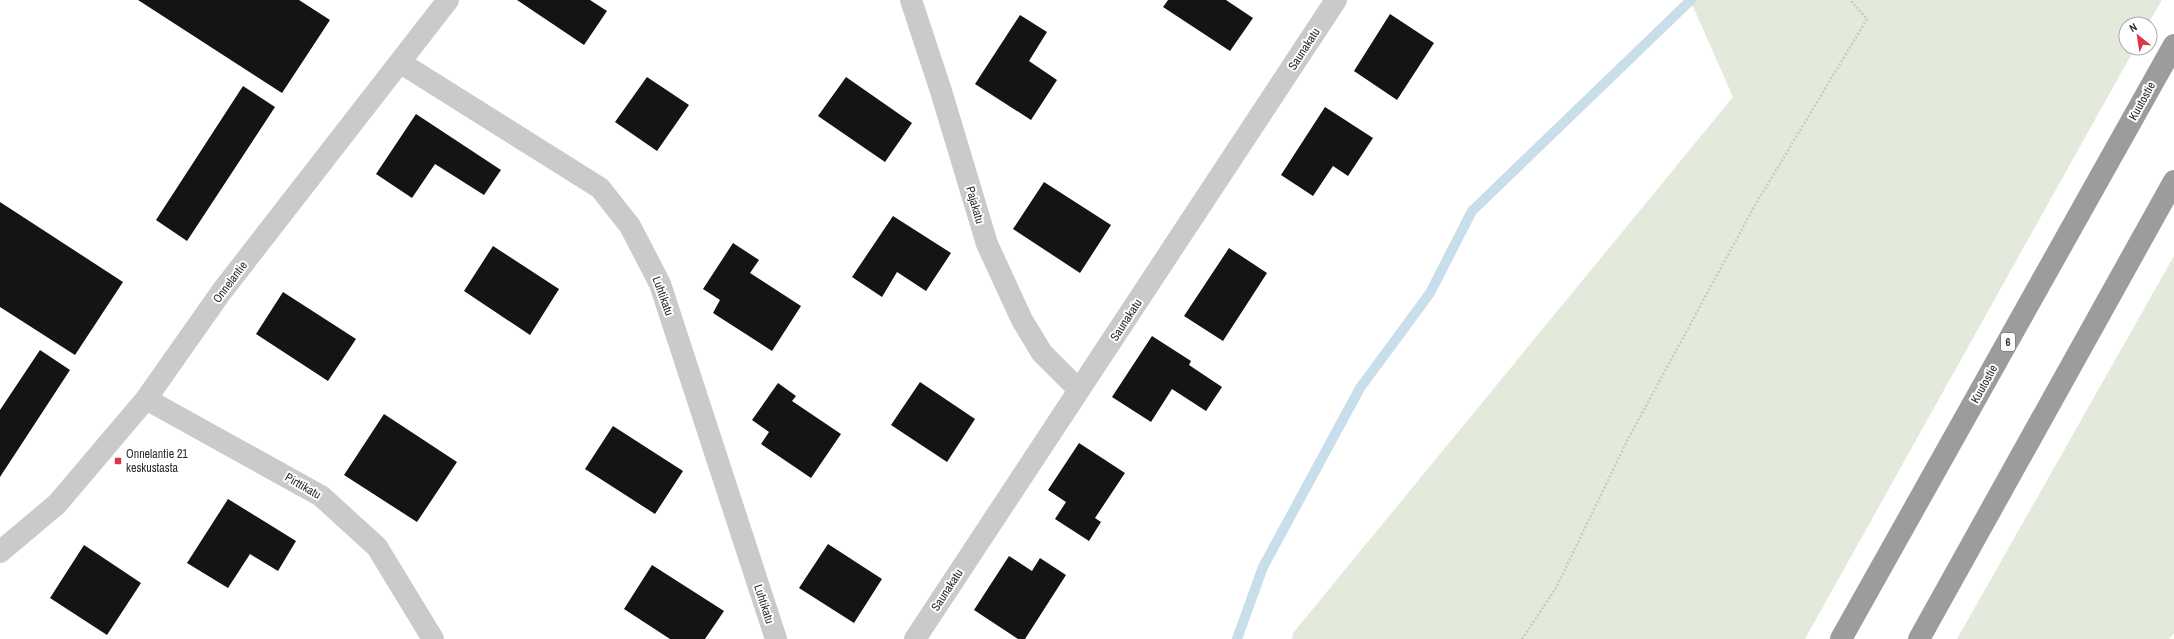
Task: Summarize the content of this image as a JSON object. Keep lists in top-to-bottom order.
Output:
{
  "streets": {
    "highway": ["Kuutostie", "6"],
    "street": [
      "Saunakatu",
      "Pajakatu",
      "Onnelantie",
      "Luhtikatu",
      "Pirttikatu"
    ]
  },
  "crossings": [
    ["Saunakatu", "Pajakatu"],
    ["Onnelantie", "Luhtikatu"],
    ["Onnelantie", "Pirttikatu"]
  ],
  "places": {
    "transit": ["Onnelantie 21 keskustasta"]
  },
  "north": "top left"
}
